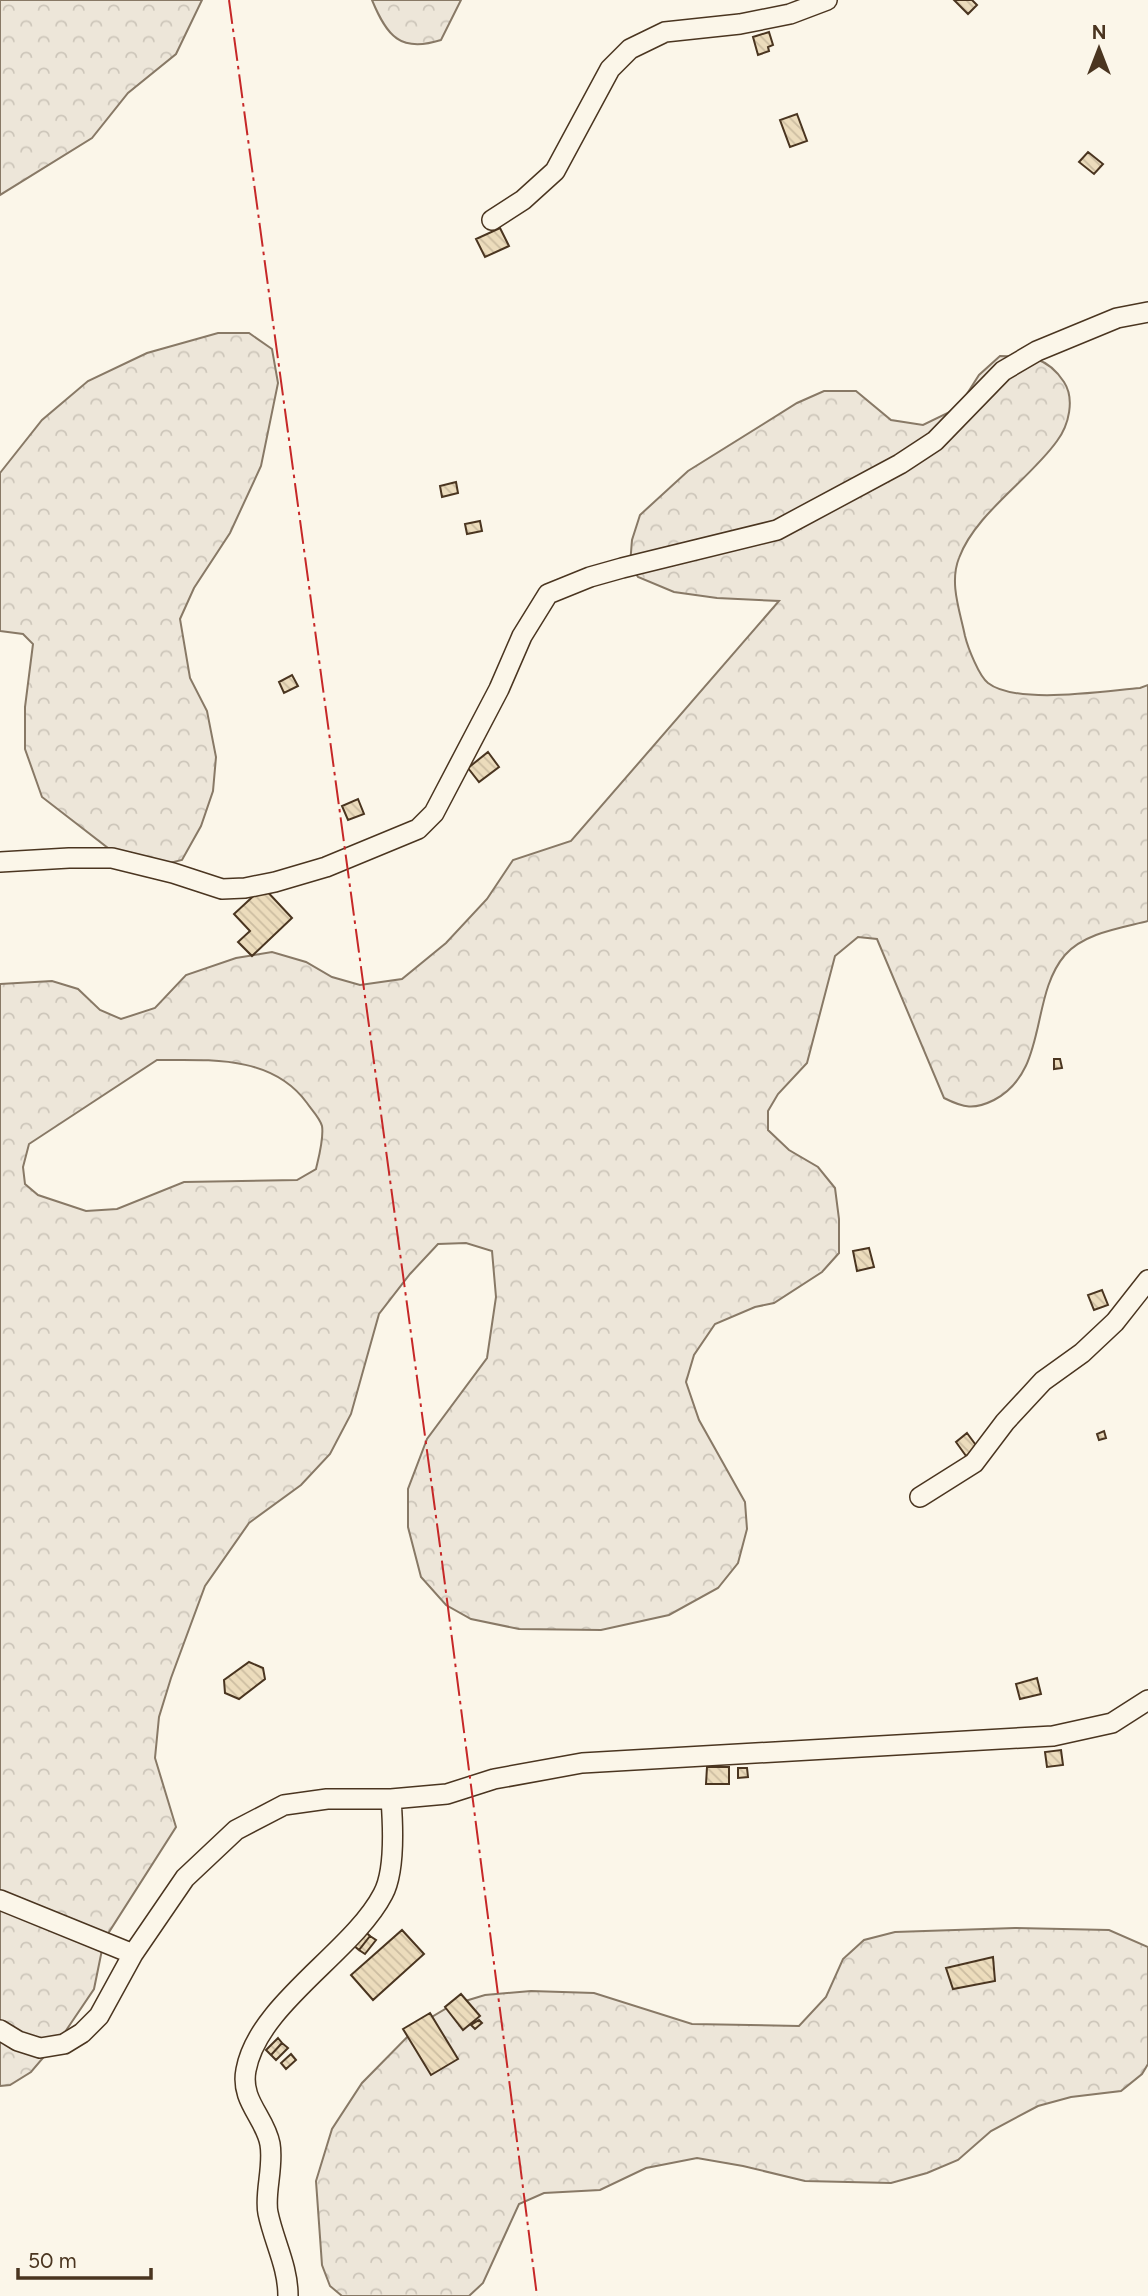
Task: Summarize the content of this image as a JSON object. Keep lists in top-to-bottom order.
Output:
{
  "scale_bar": "50 m",
  "north": "top"
}
